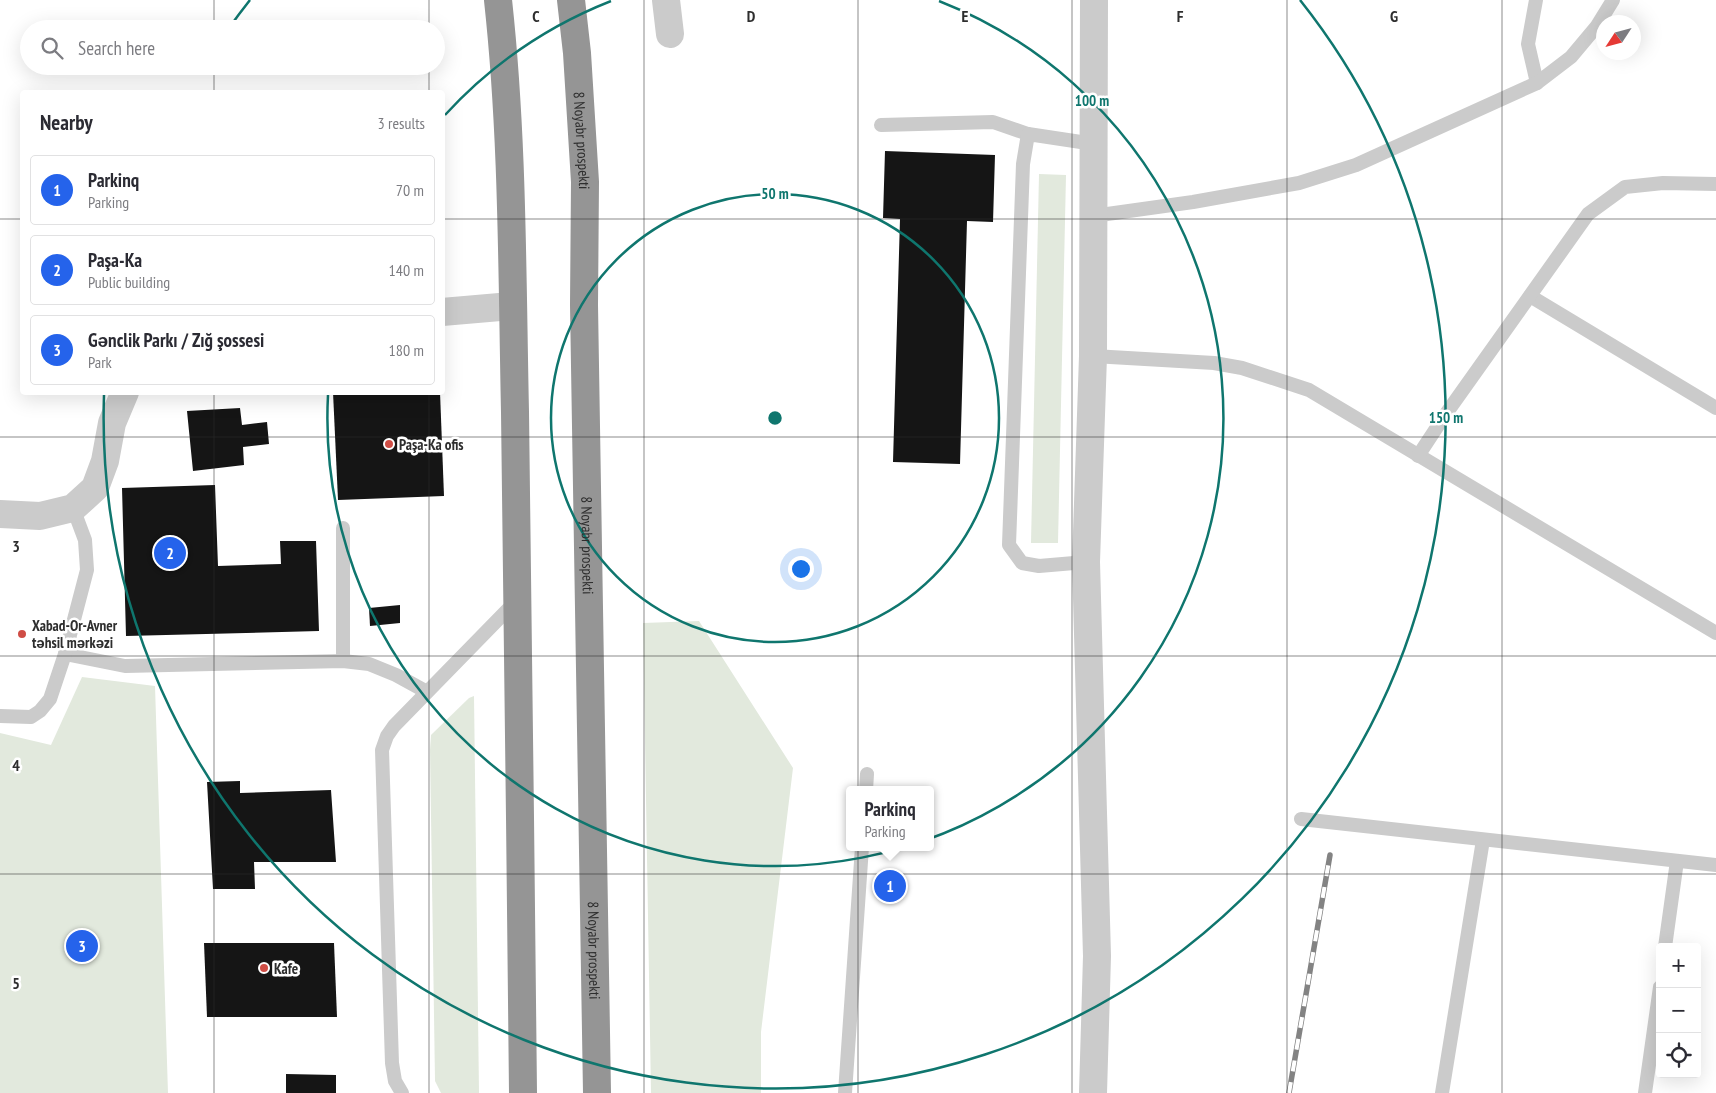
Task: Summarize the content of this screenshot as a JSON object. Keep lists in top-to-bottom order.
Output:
{
  "streets": {
    "highway": ["8 Noyabr prospekti"]
  },
  "places": ["Paşa-Ka ofis", "Xabad-Or-Avner təhsil mərkəzi", "Kafe"],
  "north": "bottom left",
  "page": {
    "search": "Search here",
    "heading": ["Nearby", "3 results"],
    "list": [
      {
        "mark": "1",
        "name": "Parkinq",
        "note": "Parking",
        "value": "70 m"
      },
      {
        "mark": "2",
        "name": "Paşa-Ka",
        "note": "Public building",
        "value": "140 m"
      },
      {
        "mark": "3",
        "name": "Gənclik Parkı / Zığ şossesi",
        "note": "Park",
        "value": "180 m"
      }
    ],
    "pins": ["2", "1", "3"],
    "popup": ["Parkinq", "Parking"],
    "map_buttons": ["+", "−"]
  },
  "grid": {
    "columns": [
      "C",
      "D",
      "E",
      "F",
      "G"
    ],
    "rows": ["3", "4", "5"]
  },
  "rings": ["100 m", "50 m", "150 m"]
}
